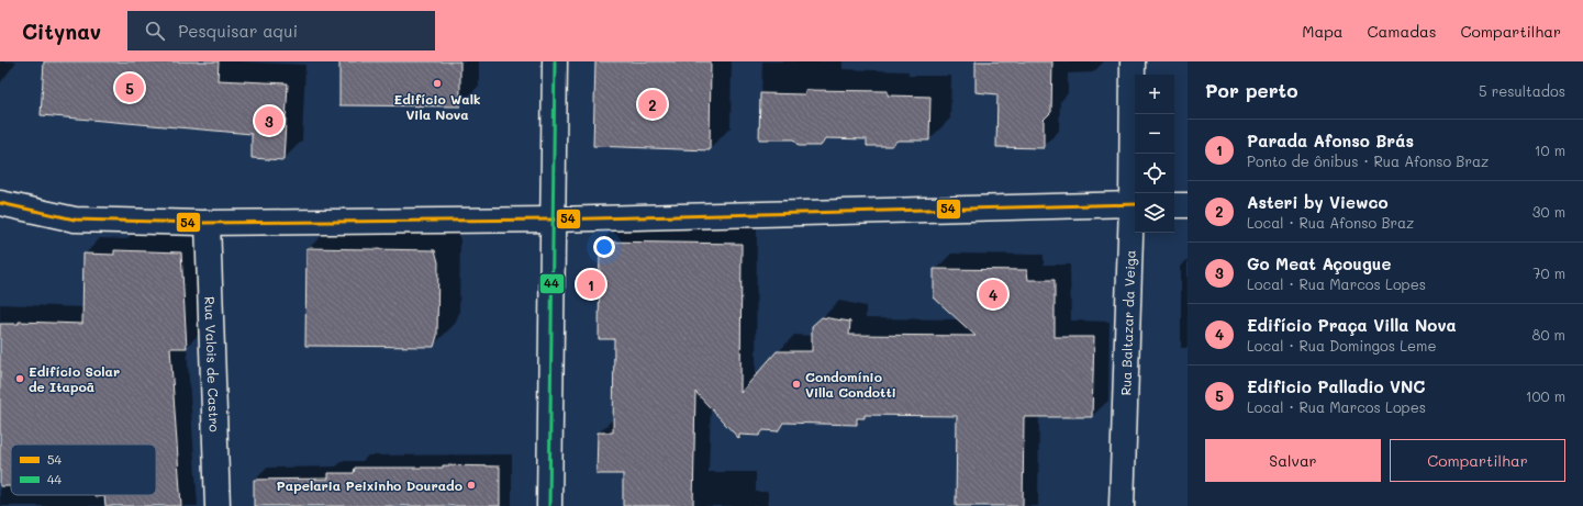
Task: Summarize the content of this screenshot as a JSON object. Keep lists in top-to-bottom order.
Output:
{
  "streets": {
    "street": ["Rua Baltazar da Veiga", "Rua Valois de Castro"]
  },
  "places": [
    "Edifício Walk Vila Nova",
    "Edifício Solar de Itapoã",
    "Condomínio Villa Condotti",
    "Papelaria Peixinho Dourado"
  ],
  "lines": ["transit line 44", "transit line 54"],
  "legend": ["54", "44"],
  "page": {
    "header": "Citynav",
    "search": "Pesquisar aqui",
    "nav": ["Mapa", "Camadas", "Compartilhar"],
    "heading": ["Por perto", "5 resultados"],
    "pins": [
      "5",
      "2",
      "3",
      "1",
      "4"
    ],
    "map_buttons": ["+", "−"],
    "list": [
      {
        "mark": "1",
        "name": "Parada Afonso Brás",
        "note": "Ponto de ônibus · Rua Afonso Braz",
        "value": "10 m"
      },
      {
        "mark": "2",
        "name": "Asteri by Viewco",
        "note": "Local · Rua Afonso Braz",
        "value": "30 m"
      },
      {
        "mark": "3",
        "name": "Go Meat Açougue",
        "note": "Local · Rua Marcos Lopes",
        "value": "70 m"
      },
      {
        "mark": "4",
        "name": "Edifício Praça Villa Nova",
        "note": "Local · Rua Domingos Leme",
        "value": "80 m"
      },
      {
        "mark": "5",
        "name": "Edificio Palladio VNC",
        "note": "Local · Rua Marcos Lopes",
        "value": "100 m"
      }
    ],
    "buttons": ["Salvar", "Compartilhar"]
  }
}
